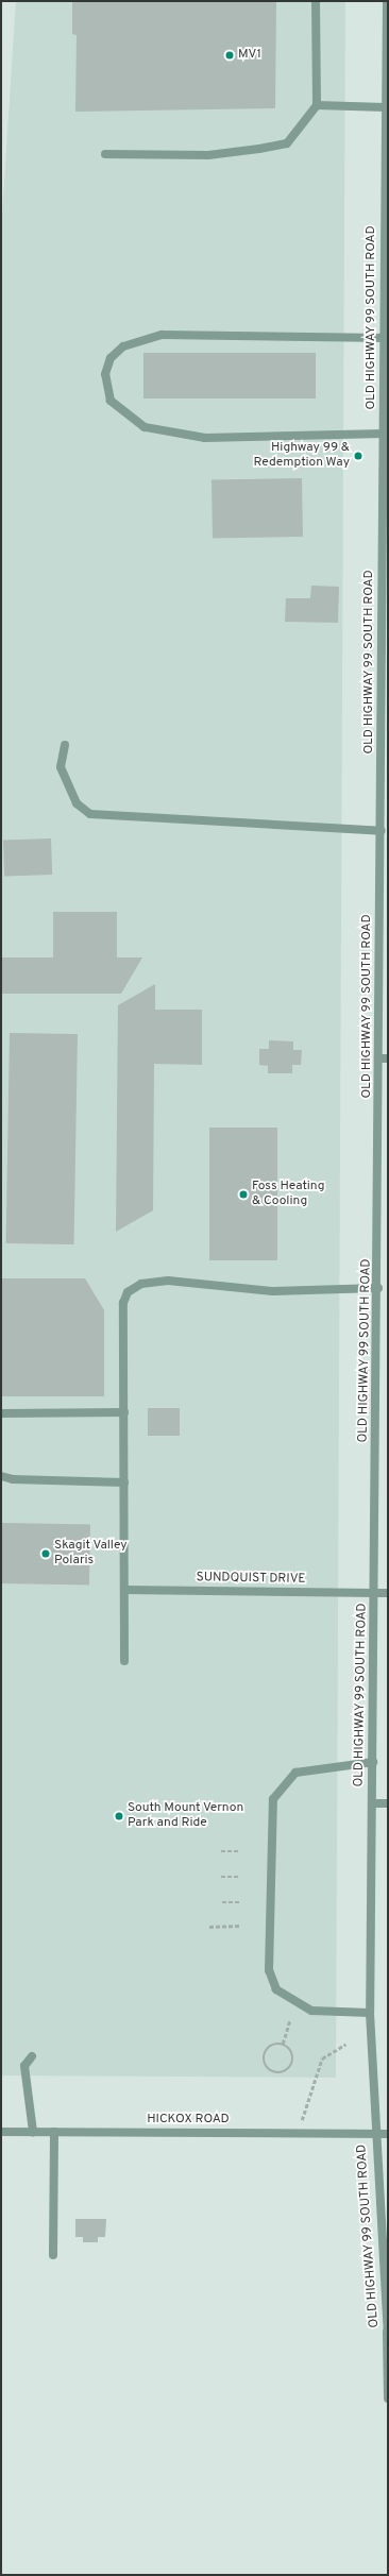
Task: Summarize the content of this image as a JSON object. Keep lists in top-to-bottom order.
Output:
{
  "streets": {
    "street": ["OLD HIGHWAY 99 SOUTH ROAD", "SUNDQUIST DRIVE", "HICKOX ROAD"]
  },
  "crossings": [
    ["OLD HIGHWAY 99 SOUTH ROAD", "SUNDQUIST DRIVE"],
    ["OLD HIGHWAY 99 SOUTH ROAD", "HICKOX ROAD"]
  ],
  "places": [
    "MV1",
    "Highway 99 & Redemption Way",
    "Foss Heating & Cooling",
    "Skagit Valley Polaris",
    "South Mount Vernon Park and Ride"
  ]
}
